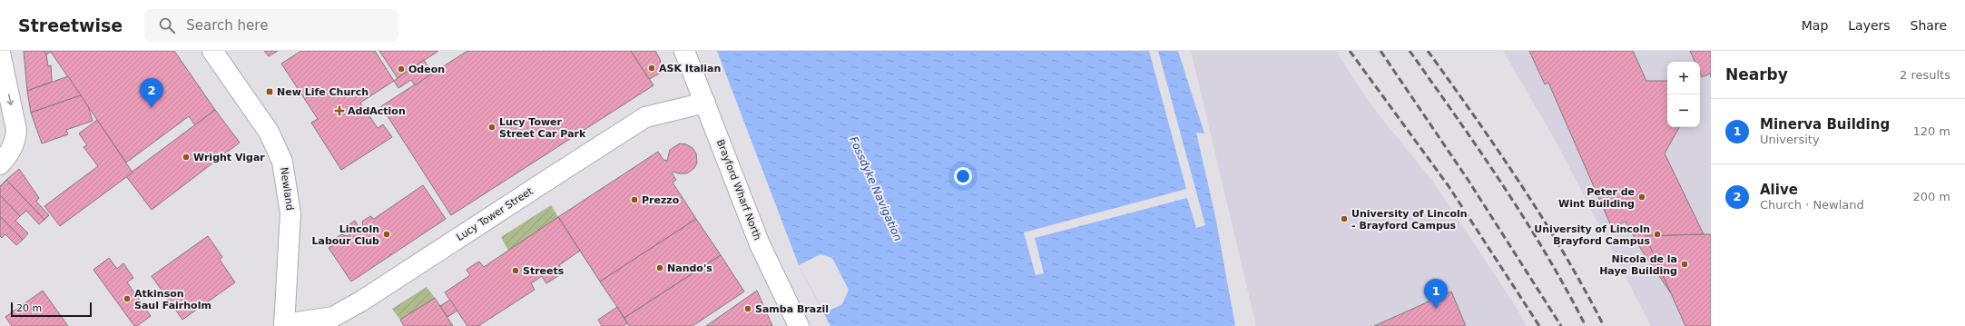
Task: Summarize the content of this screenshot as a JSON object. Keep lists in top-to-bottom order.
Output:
{
  "streets": {
    "street": ["Newland", "Brayford Wharf North", "Lucy Tower Street"]
  },
  "crossings": [
    ["Newland", "Lucy Tower Street"],
    ["Brayford Wharf North", "Lucy Tower Street"]
  ],
  "water": ["Fossdyke Navigation"],
  "places": {
    "other": [
      "ASK Italian",
      "Odeon",
      "Lucy Tower Street Car Park",
      "Wright Vigar",
      "Peter de Wint Building",
      "Prezzo",
      "University of Lincoln - Brayford Campus",
      "Lincoln Labour Club",
      "University of Lincoln Brayford Campus",
      "Nicola de la Haye Building",
      "Nando's",
      "Streets",
      "Atkinson Saul Fairholm",
      "Samba Brazil"
    ],
    "transit": ["New Life Church"],
    "health": ["AddAction"]
  },
  "scale_bar": "20 m",
  "page": {
    "header": "Streetwise",
    "search": "Search here",
    "nav": ["Map", "Layers", "Share"],
    "heading": ["Nearby", "2 results"],
    "map_buttons": ["+", "−"],
    "pins": ["2", "1"],
    "list": [
      {
        "mark": "1",
        "name": "Minerva Building",
        "note": "University",
        "value": "120 m"
      },
      {
        "mark": "2",
        "name": "Alive",
        "note": "Church · Newland",
        "value": "200 m"
      }
    ],
    "scale": "20 m"
  }
}
